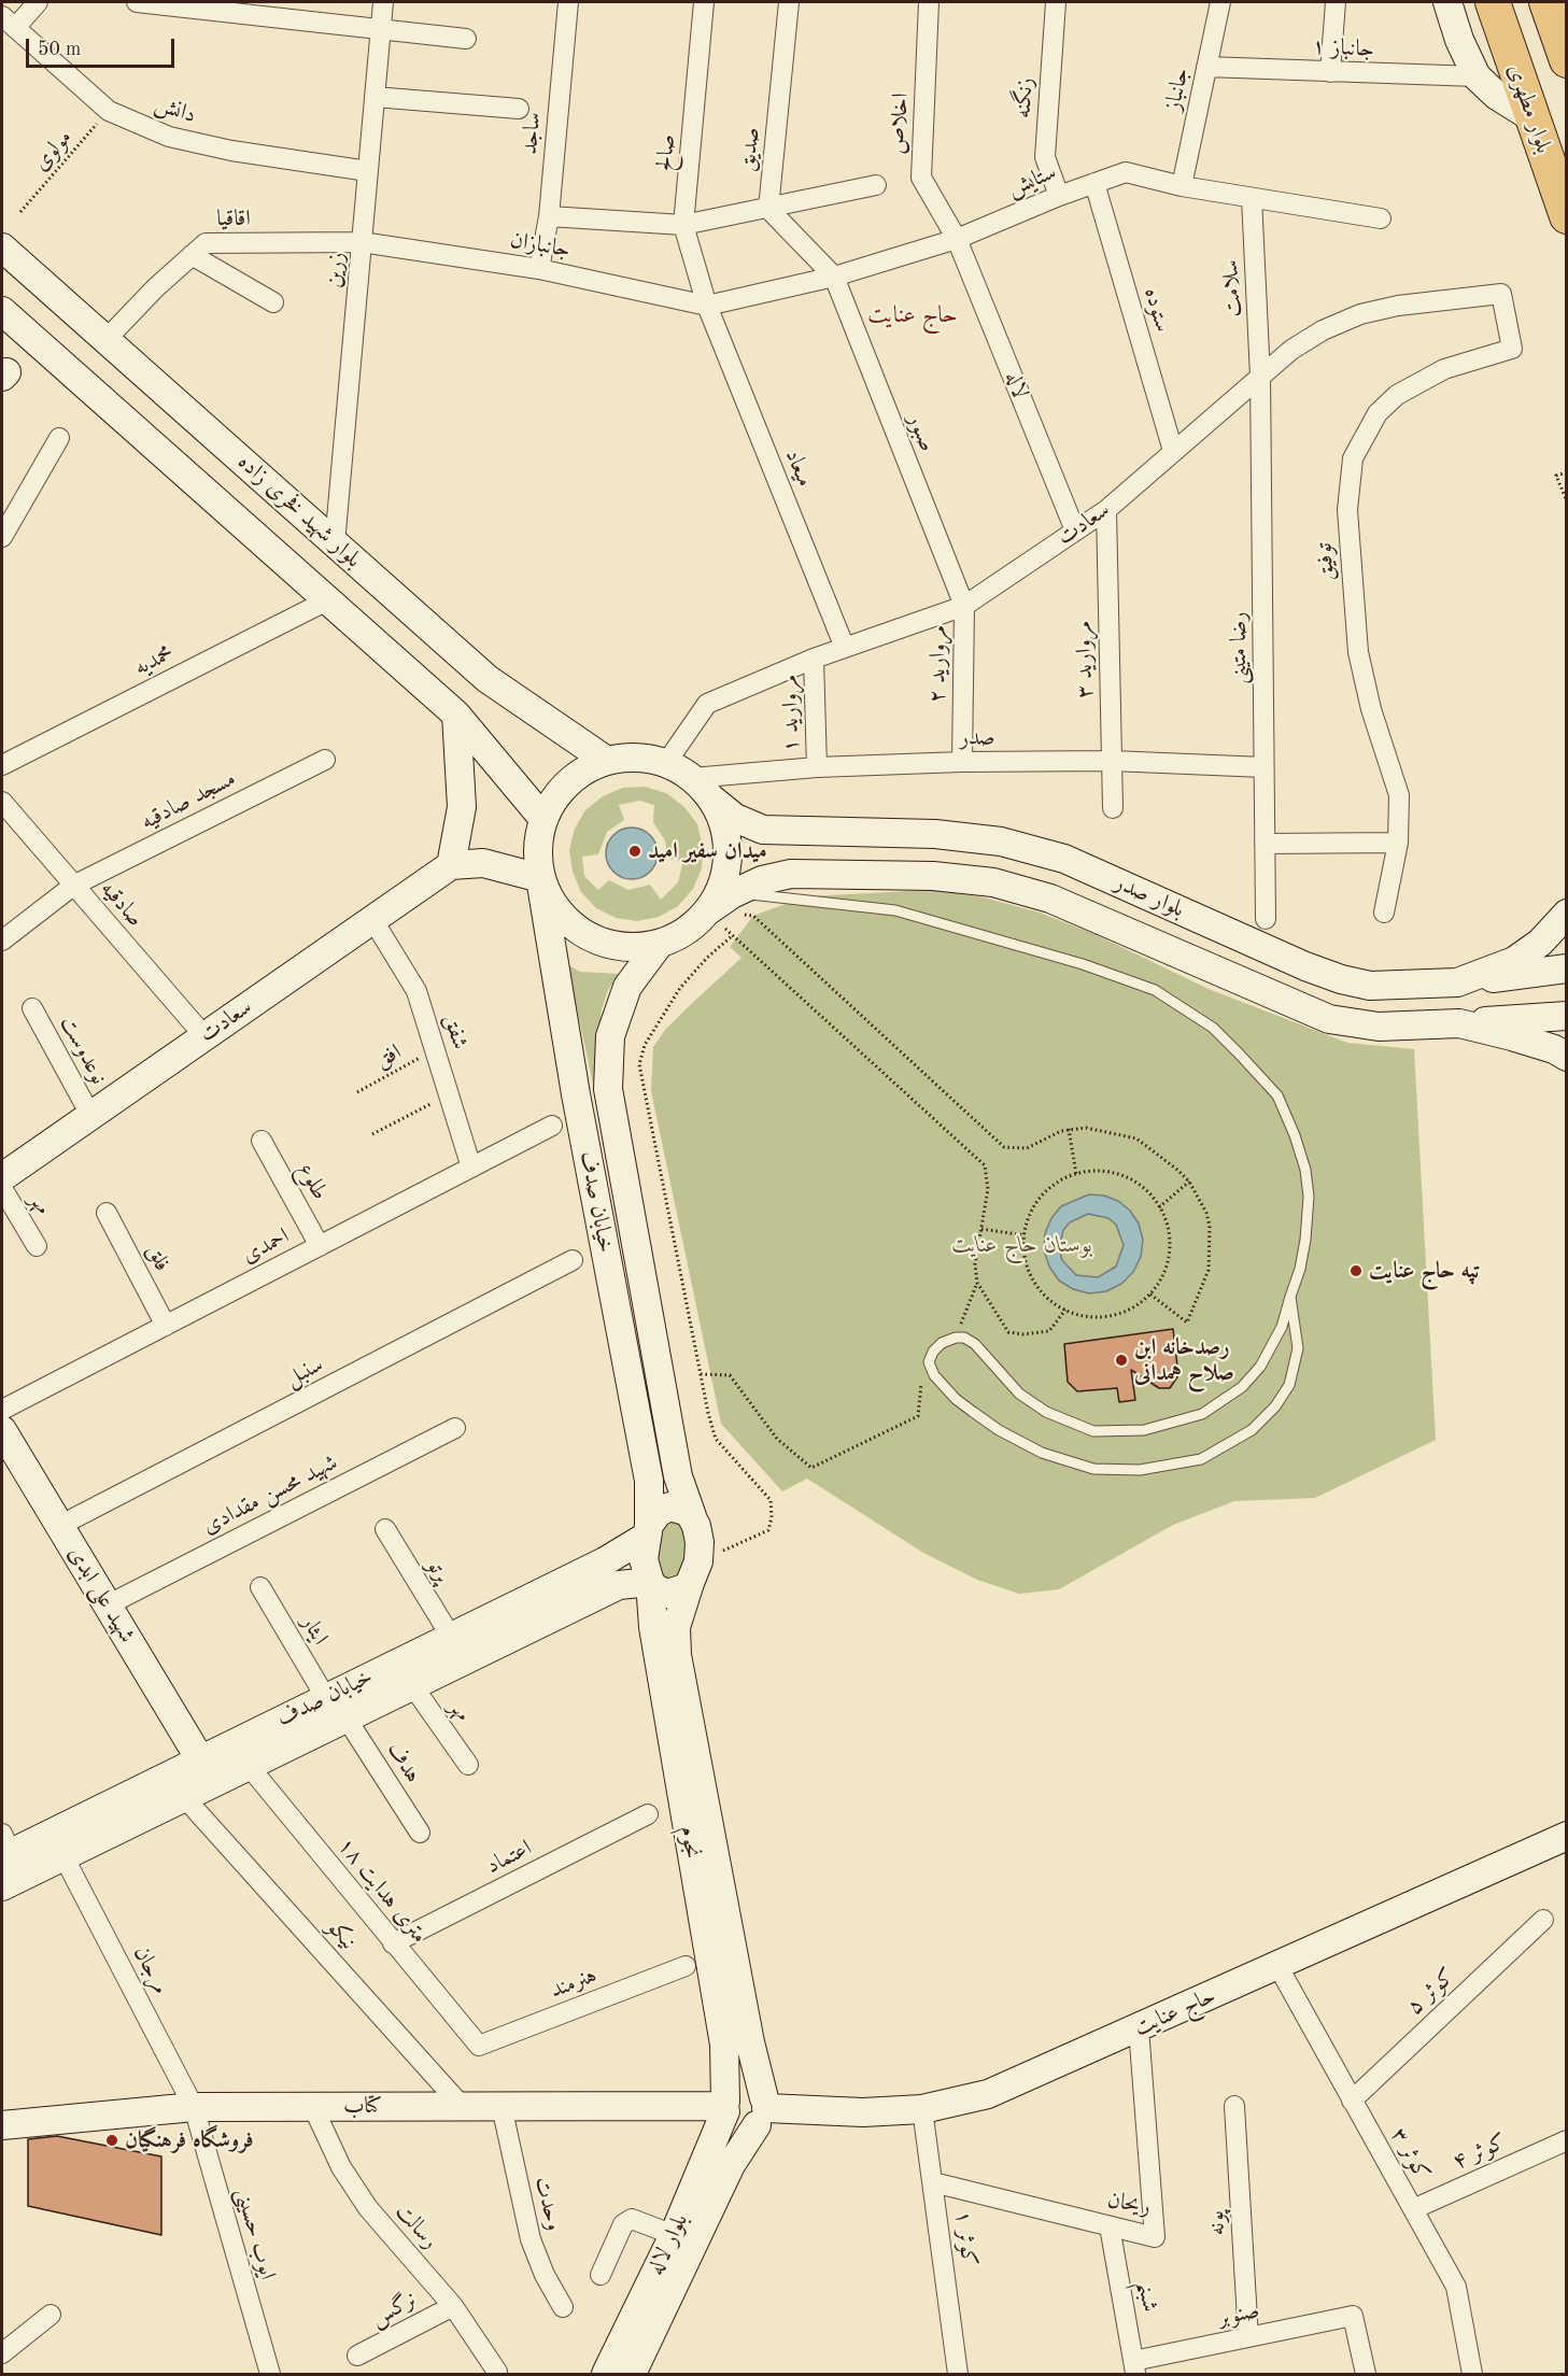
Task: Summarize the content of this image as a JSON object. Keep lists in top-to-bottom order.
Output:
{
  "streets": {
    "highway": ["بلوار مطهری"],
    "main road": [
      "بلوار شهید فخری زاده",
      "سعادت",
      "بلوار صدر",
      "خیابان صدف",
      "شهید علی ابدی",
      "نجوم",
      "حاج عنایت",
      "کتاب",
      "بلوار لاله"
    ],
    "street": [
      "جانباز ۱",
      "جانباز",
      "زنگنه",
      "دانش",
      "اخلاص",
      "ساجد",
      "صدیق",
      "صالح",
      "ستایش",
      "اقاقیا",
      "جانبازان",
      "زرین",
      "سلامت",
      "ستوده",
      "لاله",
      "صبور",
      "میعاد",
      "توفیق",
      "رضا متینی",
      "مروارید ۳",
      "محمدیه",
      "مروارید ۲",
      "مروارید ۱",
      "صدر",
      "مسجد صادقیه",
      "صادقیه",
      "شفق",
      "نوعدوست",
      "طلوع",
      "مهر",
      "احمدی",
      "فلق",
      "سنبل",
      "شهید محسن مقدادی",
      "پرتو",
      "ایثار",
      "هدف",
      "اعتماد",
      "۱۸ متری هدایت",
      "نیکو",
      "مرجان",
      "هنرمند",
      "کوثر ۵",
      "کوثر ۴",
      "کوثر ۳",
      "وحدت",
      "ریحان",
      "پونه",
      "رسالت",
      "ایوب حسینی",
      "کوثر ۱",
      "شبنم",
      "نرگس",
      "صنوبر"
    ],
    "path": ["مولوی", "افق"]
  },
  "crossings": [
    ["جانباز ۱", "جانباز"],
    ["جانباز", "ستایش"],
    ["زنگنه", "ستایش"],
    ["دانش", "مولوی"],
    ["دانش", "زرین"],
    ["اخلاص", "ستایش"],
    ["اخلاص", "لاله"],
    ["ساجد", "جانبازان"],
    ["صالح", "ستایش"],
    ["صالح", "جانبازان"],
    ["صالح", "میعاد"],
    ["ستایش", "جانبازان"],
    ["ستایش", "سلامت"],
    ["ستایش", "ستوده"],
    ["ستایش", "لاله"],
    ["ستایش", "صبور"],
    ["ستایش", "میعاد"],
    ["اقاقیا", "جانبازان"],
    ["اقاقیا", "زرین"],
    ["اقاقیا", "بلوار شهید فخری زاده"],
    ["جانبازان", "زرین"],
    ["جانبازان", "میعاد"],
    ["زرین", "بلوار شهید فخری زاده"],
    ["سلامت", "سعادت"],
    ["سلامت", "رضا متینی"],
    ["ستوده", "سعادت"],
    ["لاله", "سعادت"],
    ["صبور", "سعادت"],
    ["صبور", "مروارید ۲"],
    ["میعاد", "سعادت"],
    ["بلوار شهید فخری زاده", "سعادت"],
    ["بلوار شهید فخری زاده", "محمدیه"],
    ["بلوار شهید فخری زاده", "صدر"],
    ["بلوار شهید فخری زاده", "بلوار صدر"],
    ["بلوار شهید فخری زاده", "خیابان صدف"],
    ["سعادت", "توفیق"],
    ["سعادت", "رضا متینی"],
    ["سعادت", "مروارید ۳"],
    ["سعادت", "مروارید ۲"],
    ["سعادت", "مروارید ۱"],
    ["سعادت", "صدر"],
    ["سعادت", "بلوار صدر"],
    ["سعادت", "صادقیه"],
    ["سعادت", "شفق"],
    ["سعادت", "نوعدوست"],
    ["سعادت", "خیابان صدف"],
    ["رضا متینی", "صدر"],
    ["مروارید ۳", "صدر"],
    ["مروارید ۲", "صدر"],
    ["مروارید ۱", "صدر"],
    ["صدر", "بلوار صدر"],
    ["صدر", "خیابان صدف"],
    ["مسجد صادقیه", "صادقیه"],
    ["بلوار صدر", "خیابان صدف"],
    ["شفق", "افق"],
    ["شفق", "احمدی"],
    ["طلوع", "احمدی"],
    ["خیابان صدف", "مهر"],
    ["خیابان صدف", "پرتو"],
    ["خیابان صدف", "شهید علی ابدی"],
    ["خیابان صدف", "ایثار"],
    ["خیابان صدف", "هدف"],
    ["خیابان صدف", "نجوم"],
    ["خیابان صدف", "۱۸ متری هدایت"],
    ["خیابان صدف", "نیکو"],
    ["خیابان صدف", "مرجان"],
    ["احمدی", "فلق"],
    ["سنبل", "شهید علی ابدی"],
    ["شهید محسن مقدادی", "شهید علی ابدی"],
    ["نجوم", "حاج عنایت"],
    ["نجوم", "کتاب"],
    ["نجوم", "بلوار لاله"],
    ["اعتماد", "۱۸ متری هدایت"],
    ["۱۸ متری هدایت", "هنرمند"],
    ["نیکو", "کتاب"],
    ["مرجان", "کتاب"],
    ["مرجان", "ایوب حسینی"],
    ["کوثر ۵", "کوثر ۳"],
    ["حاج عنایت", "کتاب"],
    ["حاج عنایت", "کوثر ۳"],
    ["حاج عنایت", "ریحان"],
    ["حاج عنایت", "کوثر ۱"],
    ["حاج عنایت", "بلوار لاله"],
    ["کتاب", "وحدت"],
    ["کتاب", "رسالت"],
    ["کتاب", "ایوب حسینی"],
    ["کتاب", "بلوار لاله"],
    ["کوثر ۴", "کوثر ۳"],
    ["ریحان", "کوثر ۱"],
    ["ریحان", "شبنم"],
    ["پونه", "صنوبر"],
    ["رسالت", "نرگس"],
    ["شبنم", "صنوبر"]
  ],
  "districts": ["حاج عنایت"],
  "parks": ["بوستان حاج عنایت"],
  "places": [
    "میدان سفیر امید",
    "تپه حاج عنایت",
    "رصدخانه ابن صلاح همدانی",
    "فروشگاه فرهنگیان"
  ],
  "scale_bar": "50 m"
}
